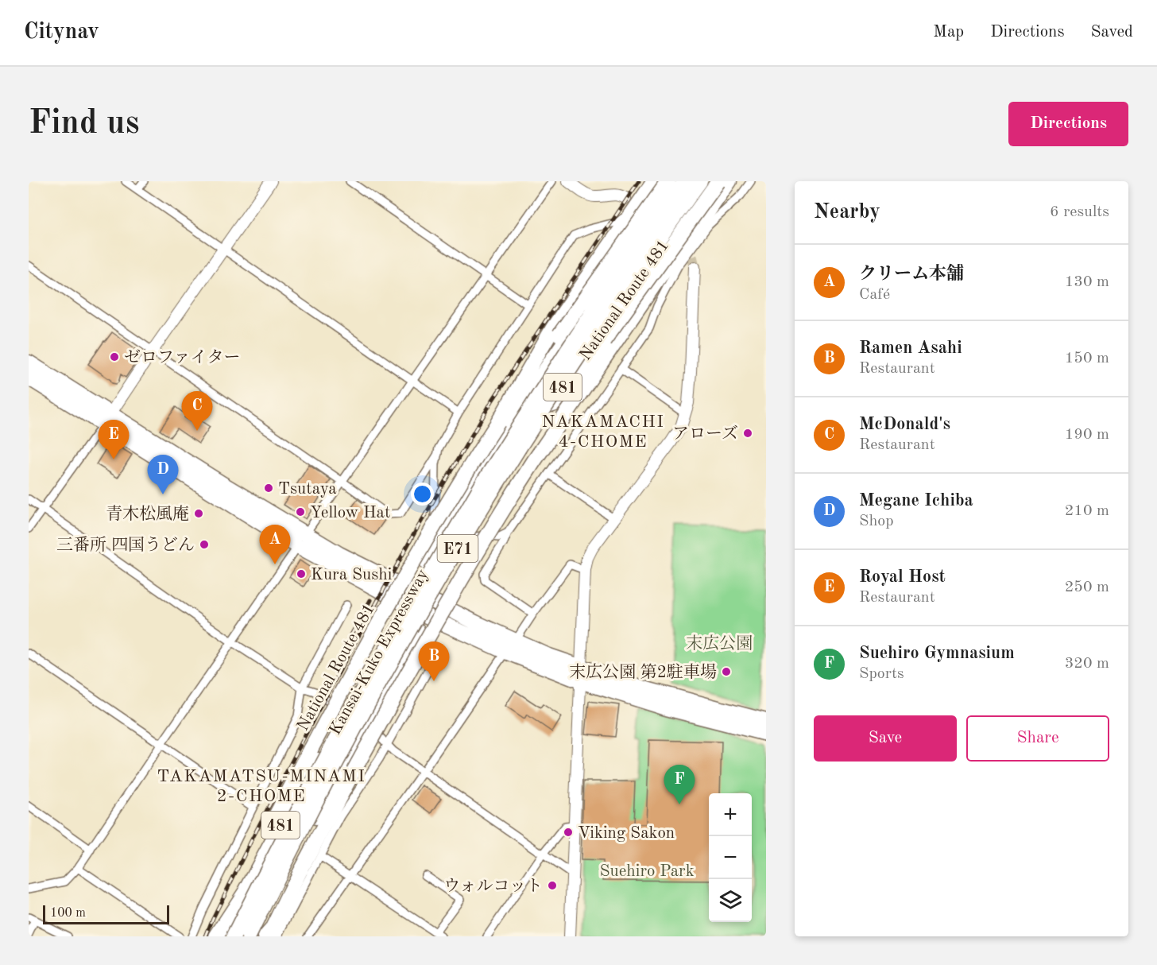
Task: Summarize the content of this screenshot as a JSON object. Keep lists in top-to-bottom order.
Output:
{
  "streets": {
    "highway": [
      "National Route 481",
      "481",
      "E71",
      "Kansai-Kuko Expressway"
    ]
  },
  "crossings": [
    ["National Route 481", "481"]
  ],
  "districts": ["NAKAMACHI 4-CHOME", "TAKAMATSU-MINAMI 2-CHOME"],
  "parks": ["末広公園", "Suehiro Park"],
  "places": [
    "ゼロファイター",
    "アローズ",
    "Tsutaya",
    "Yellow Hat",
    "青木松風庵",
    "三番所 四国うどん",
    "Kura Sushi",
    "末広公園 第2駐車場",
    "Viking Sakon",
    "ウォルコット"
  ],
  "scale_bar": "100 m",
  "page": {
    "header": "Citynav",
    "nav": ["Map", "Directions", "Saved"],
    "buttons": [
      "Directions",
      ["Save", "Share"]
    ],
    "title": "Find us",
    "heading": ["Nearby", "6 results"],
    "list": [
      {
        "mark": "A",
        "name": "クリーム本舗",
        "note": "Café",
        "value": "130 m"
      },
      {
        "mark": "B",
        "name": "Ramen Asahi",
        "note": "Restaurant",
        "value": "150 m"
      },
      {
        "mark": "C",
        "name": "McDonald's",
        "note": "Restaurant",
        "value": "190 m"
      },
      {
        "mark": "D",
        "name": "Megane Ichiba",
        "note": "Shop",
        "value": "210 m"
      },
      {
        "mark": "E",
        "name": "Royal Host",
        "note": "Restaurant",
        "value": "250 m"
      },
      {
        "mark": "F",
        "name": "Suehiro Gymnasium",
        "note": "Sports",
        "value": "320 m"
      }
    ],
    "pins": [
      "C",
      "E",
      "D",
      "A",
      "B",
      "F"
    ],
    "map_buttons": ["+", "−"],
    "scale": "100 m"
  }
}
